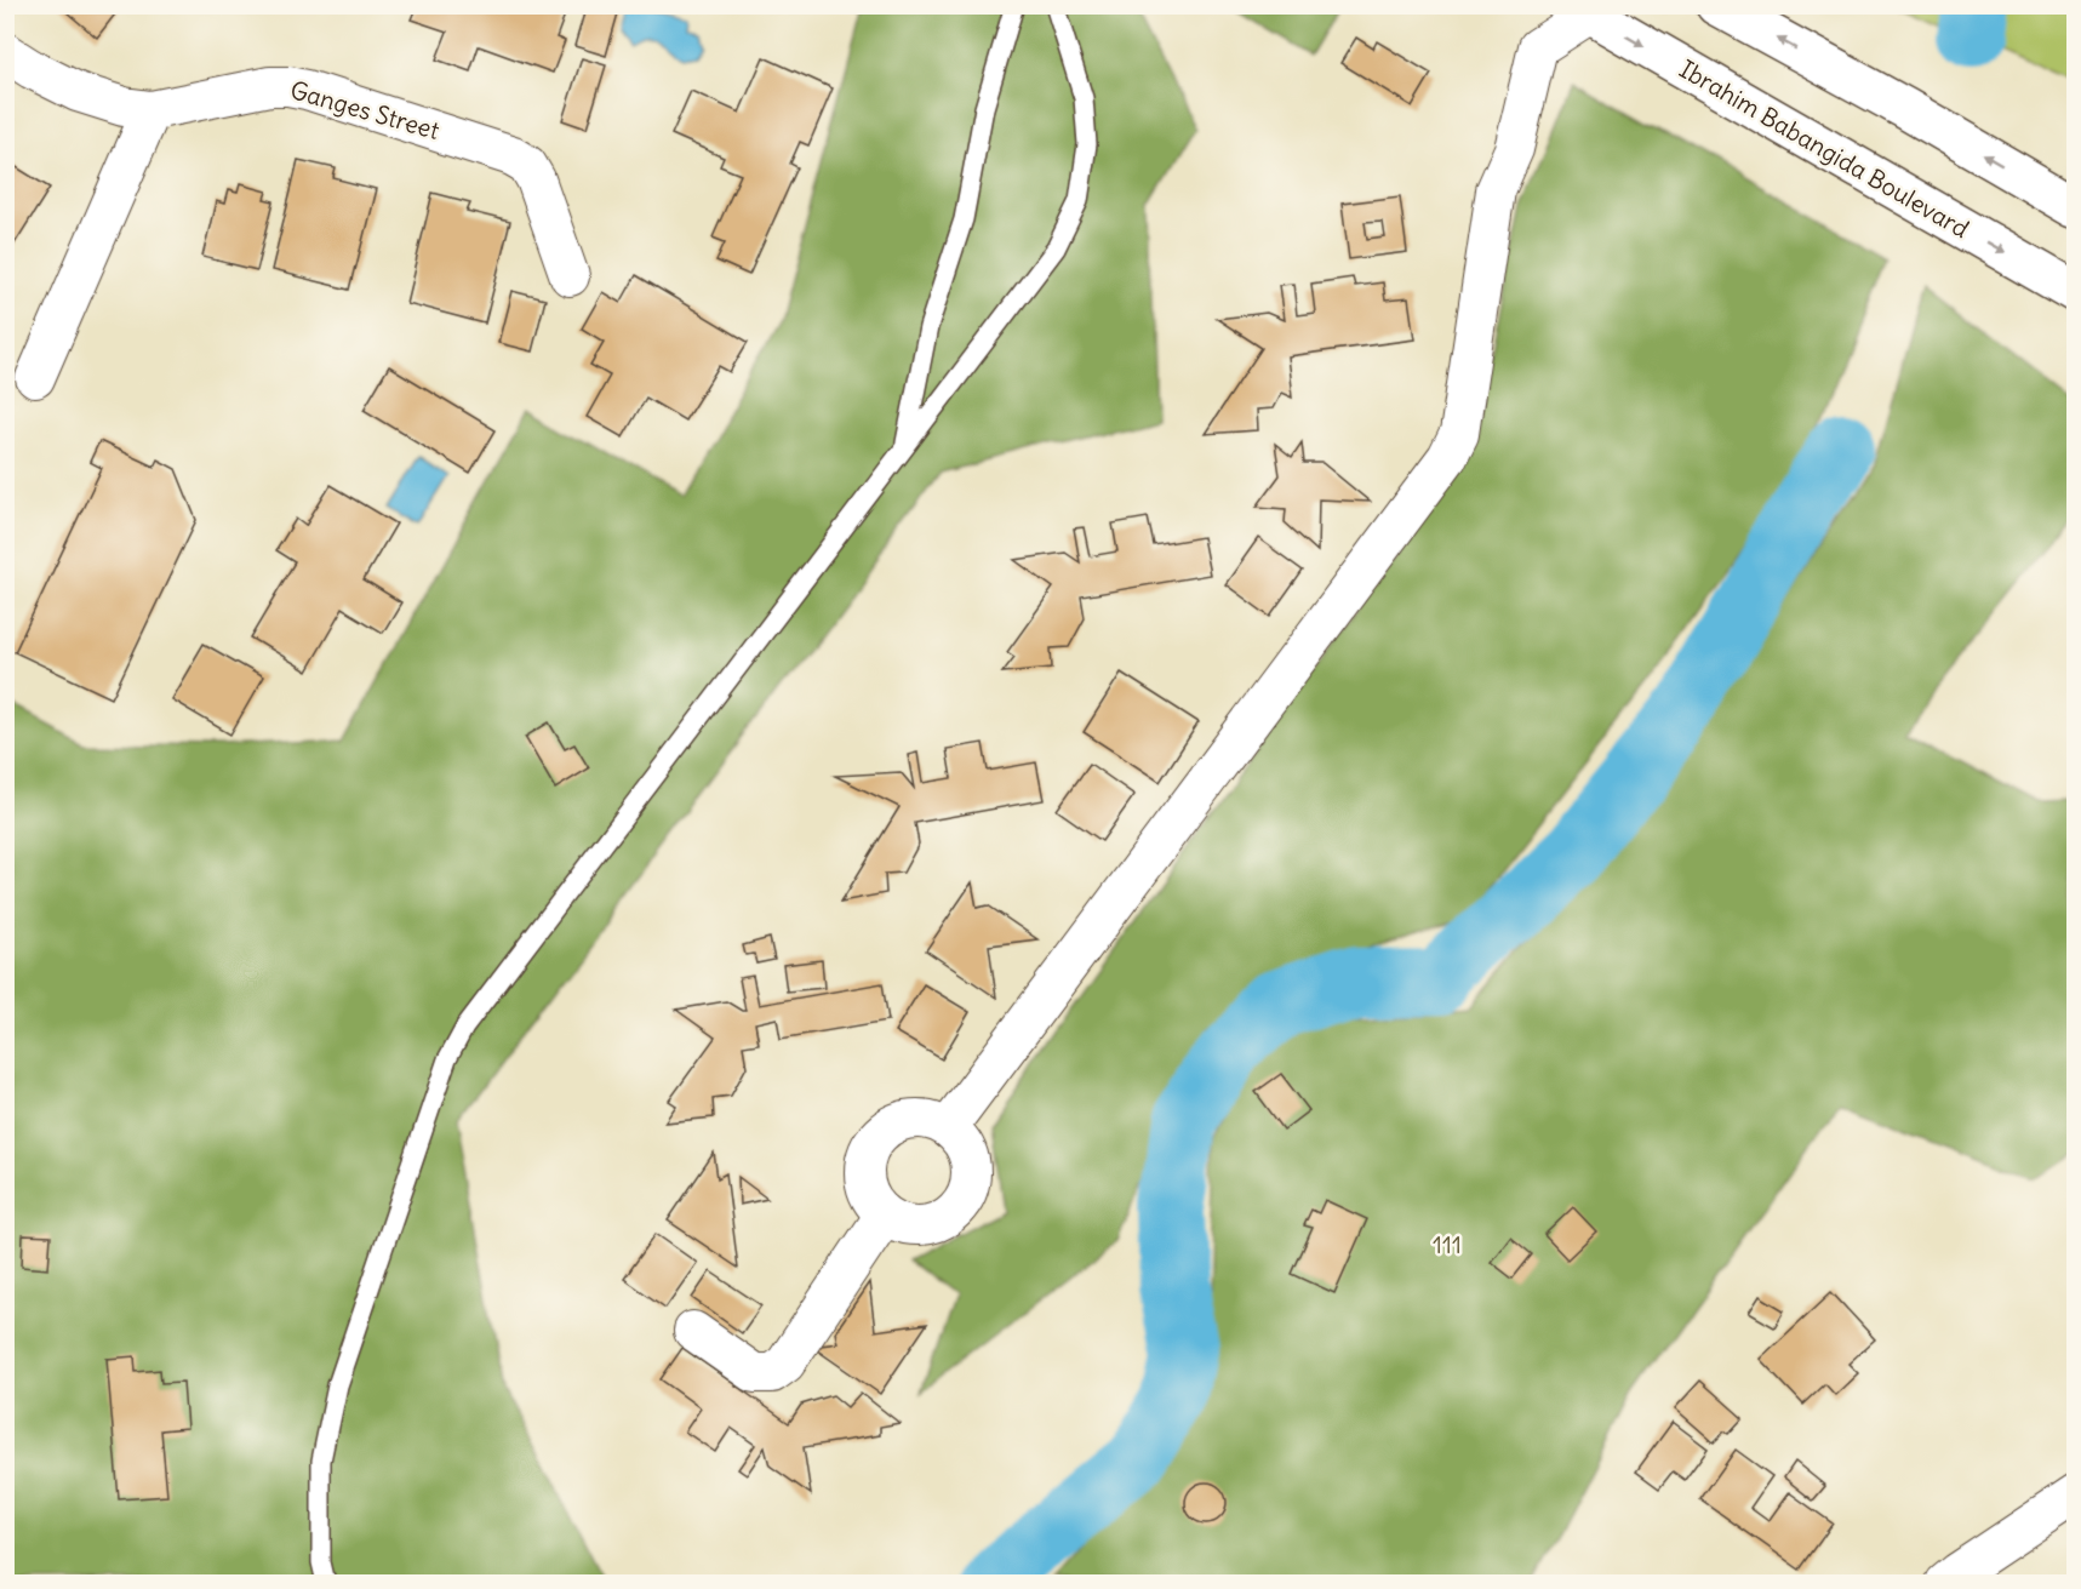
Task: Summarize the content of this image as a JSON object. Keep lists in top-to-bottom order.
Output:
{
  "streets": {
    "street": ["Ganges Street", "Ibrahim Babangida Boulevard"]
  },
  "parks": ["111"]
}
